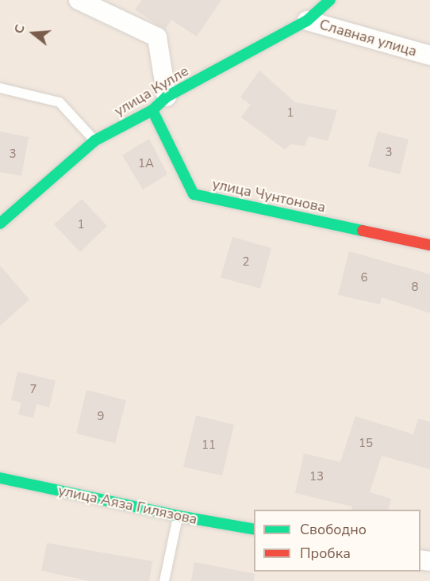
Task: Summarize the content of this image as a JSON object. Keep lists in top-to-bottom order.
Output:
{
  "streets": {
    "street": [
      "Славная улица",
      "улица Кулле",
      "улица Чунтонова",
      "улица Аяза Гилязова"
    ]
  },
  "crossings": [
    ["Славная улица", "улица Кулле"],
    ["улица Кулле", "улица Чунтонова"]
  ],
  "house_numbers": [
    "1",
    "3",
    "3",
    "1А",
    "1",
    "2",
    "6",
    "8",
    "7",
    "9",
    "15",
    "11",
    "13"
  ],
  "legend": ["Свободно", "Пробка"],
  "north": "left"
}
